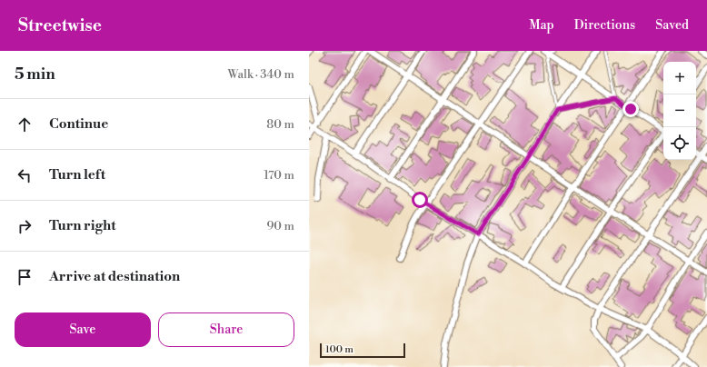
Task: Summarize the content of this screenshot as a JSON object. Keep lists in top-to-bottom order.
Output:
{
  "scale_bar": "100 m",
  "page": {
    "header": "Streetwise",
    "nav": ["Map", "Directions", "Saved"],
    "heading": ["5 min", "Walk · 340 m"],
    "map_buttons": ["+", "−"],
    "list": [
      ["Continue", "80 m"],
      ["Turn left", "170 m"],
      ["Turn right", "90 m"],
      "Arrive at destination"
    ],
    "buttons": ["Save", "Share"],
    "scale": "100 m"
  }
}
